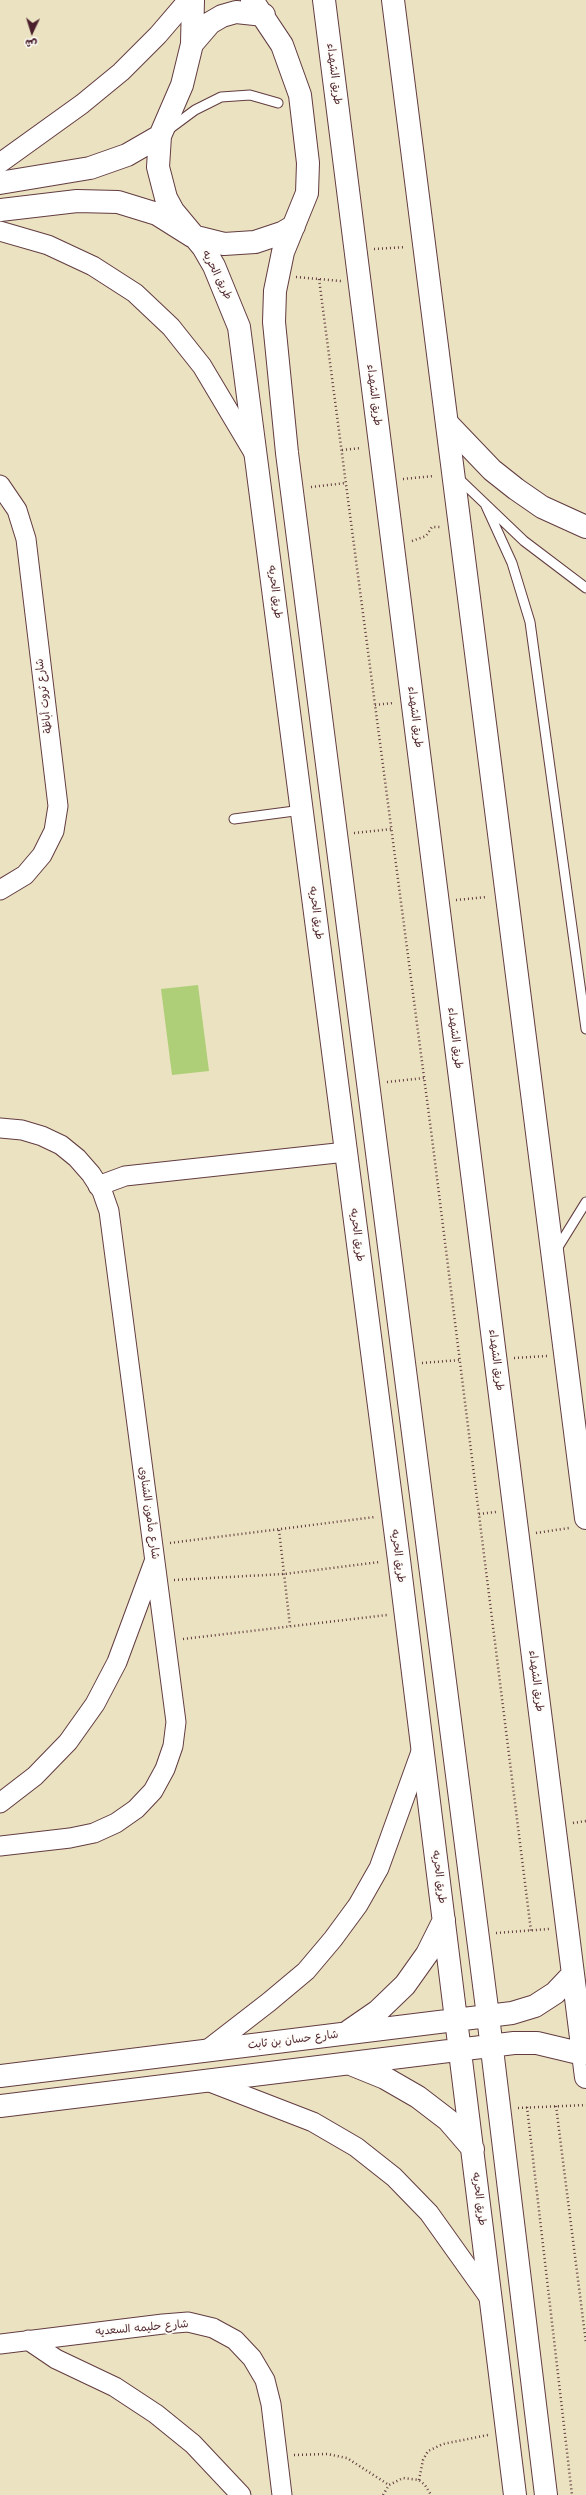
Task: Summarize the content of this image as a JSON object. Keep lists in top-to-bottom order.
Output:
{
  "streets": {
    "main road": ["طريق الشهداء", "طريق الحريه", "شارع حسان بن ثابت"],
    "street": ["شارع ثروت أباظة", "شارع مأمون الشناوى", "شارع حليمه السعديه"]
  },
  "crossings": [
    ["طريق الشهداء", "شارع حسان بن ثابت"],
    ["طريق الحريه", "شارع حسان بن ثابت"]
  ],
  "north": "bottom"
}
